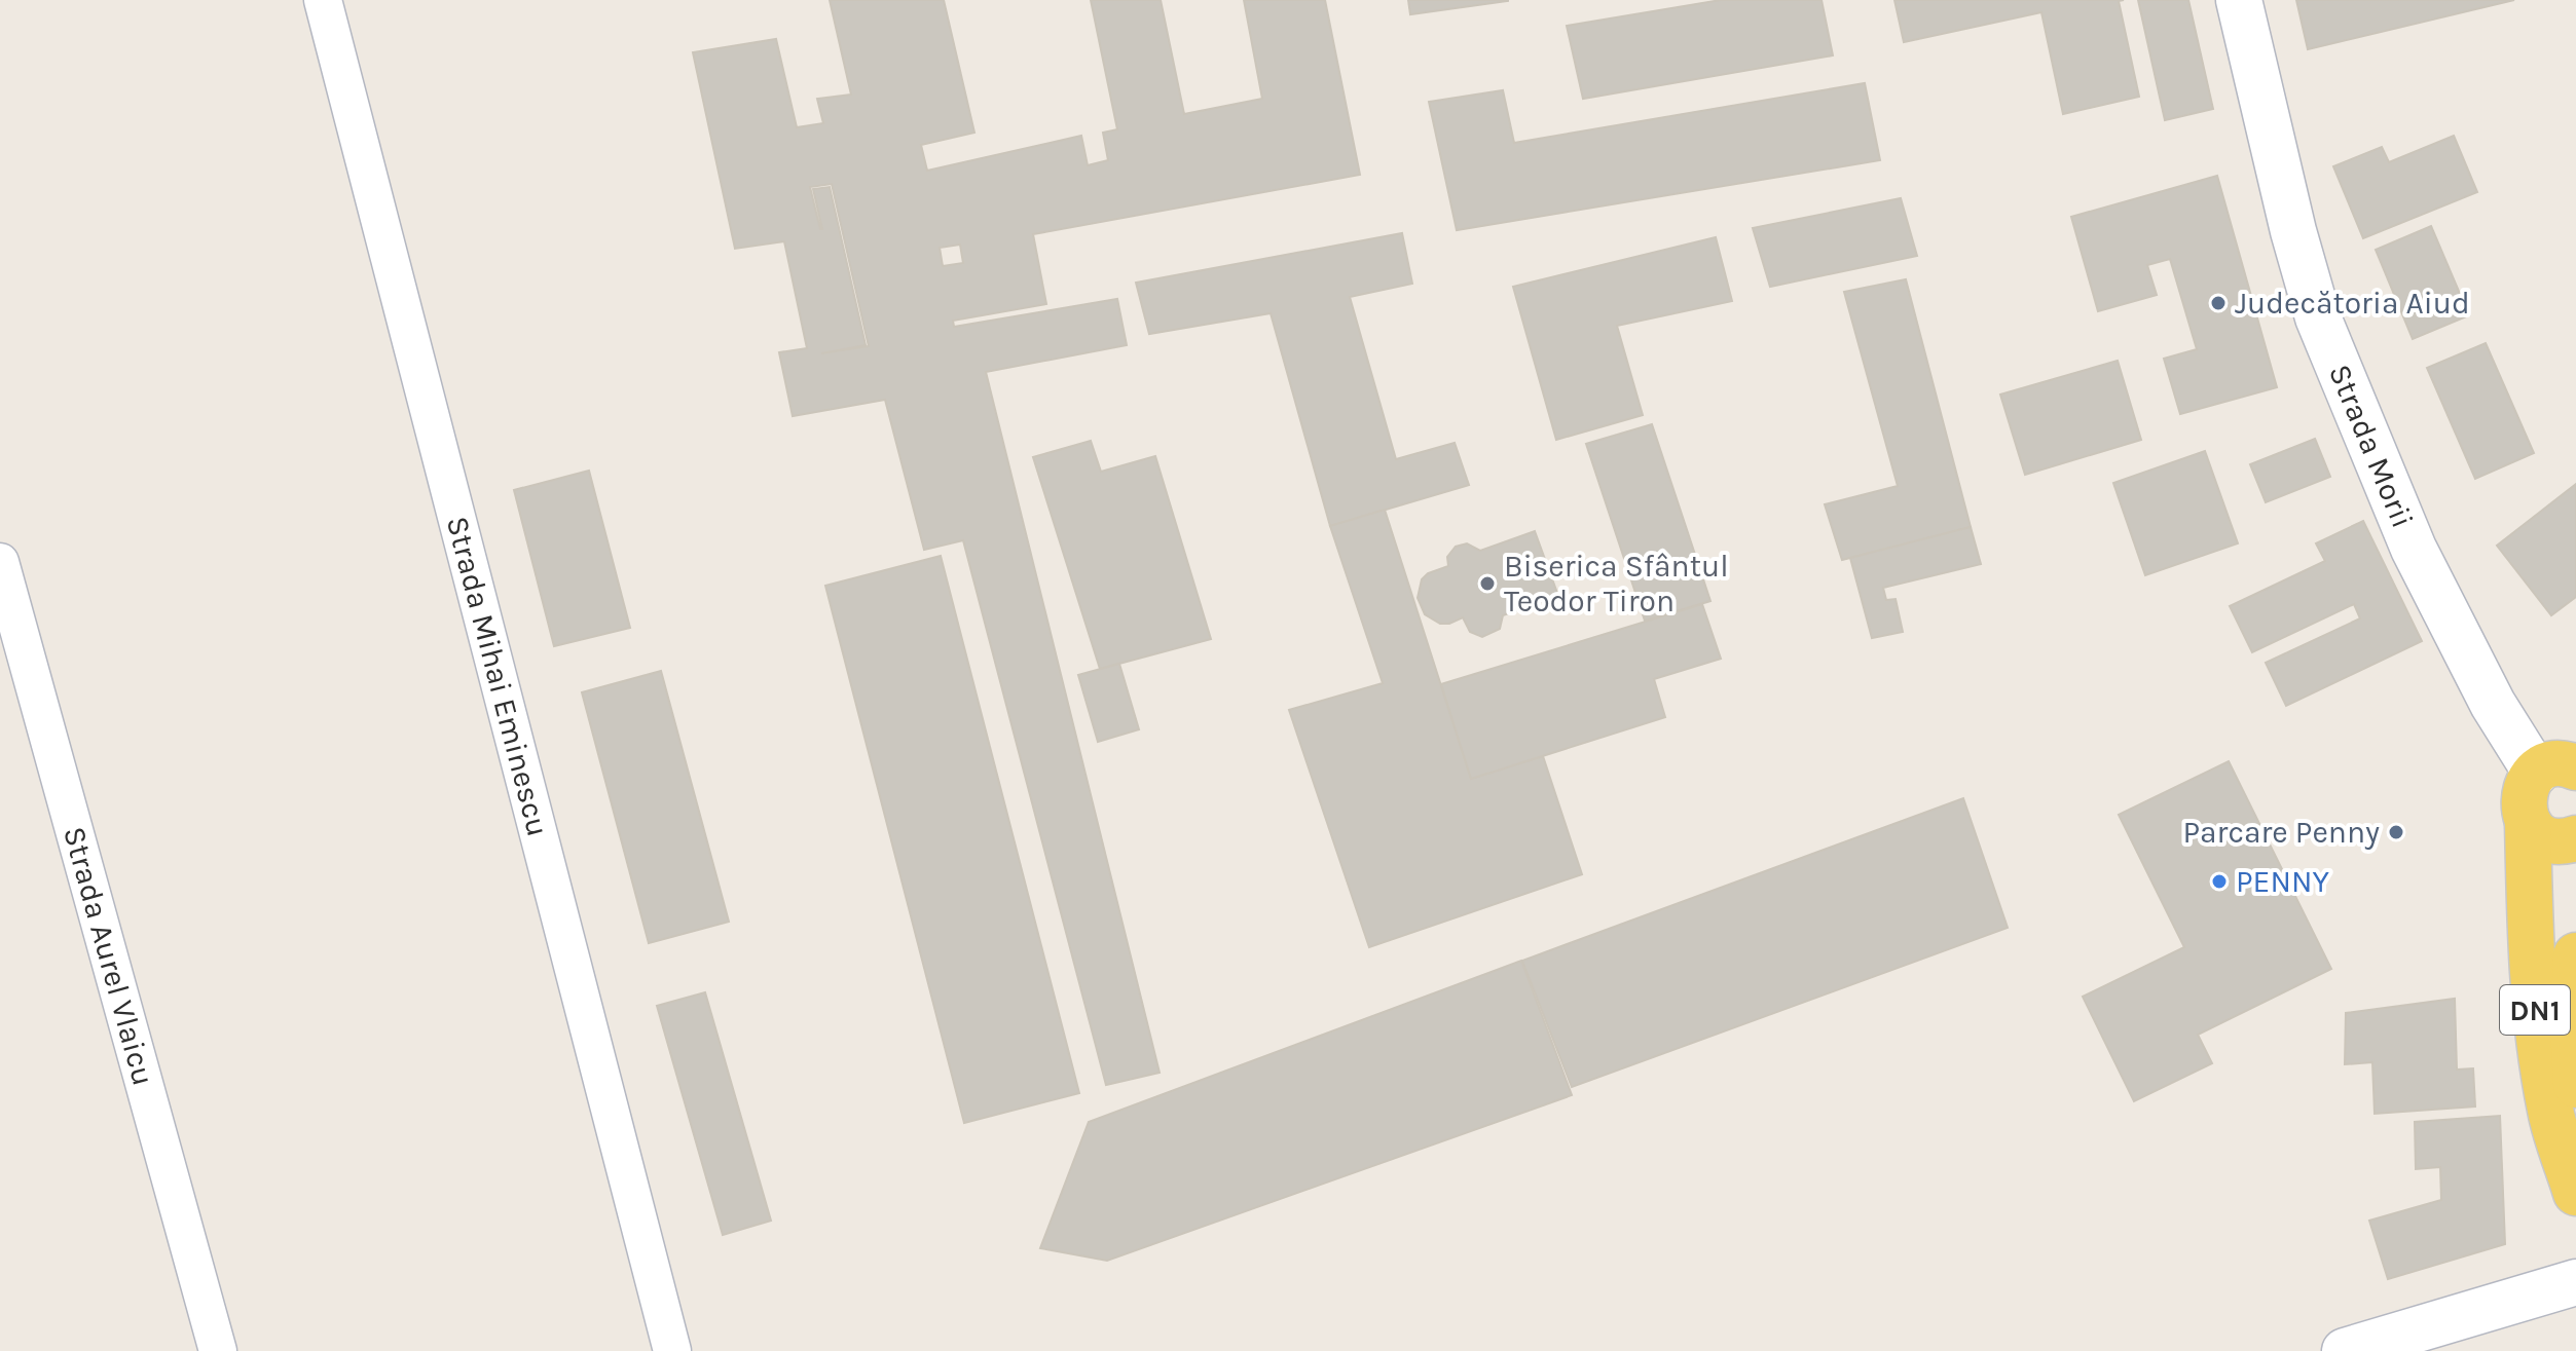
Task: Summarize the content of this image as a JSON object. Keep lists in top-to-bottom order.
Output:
{
  "streets": {
    "main road": ["Strada Morii", "DN1"],
    "street": ["Strada Mihai Eminescu", "Strada Aurel Vlaicu"]
  },
  "crossings": [
    ["Strada Morii", "DN1"]
  ],
  "places": [
    "Judecătoria Aiud",
    "Biserica Sfântul Teodor Tiron",
    "Parcare Penny",
    "PENNY"
  ]
}
